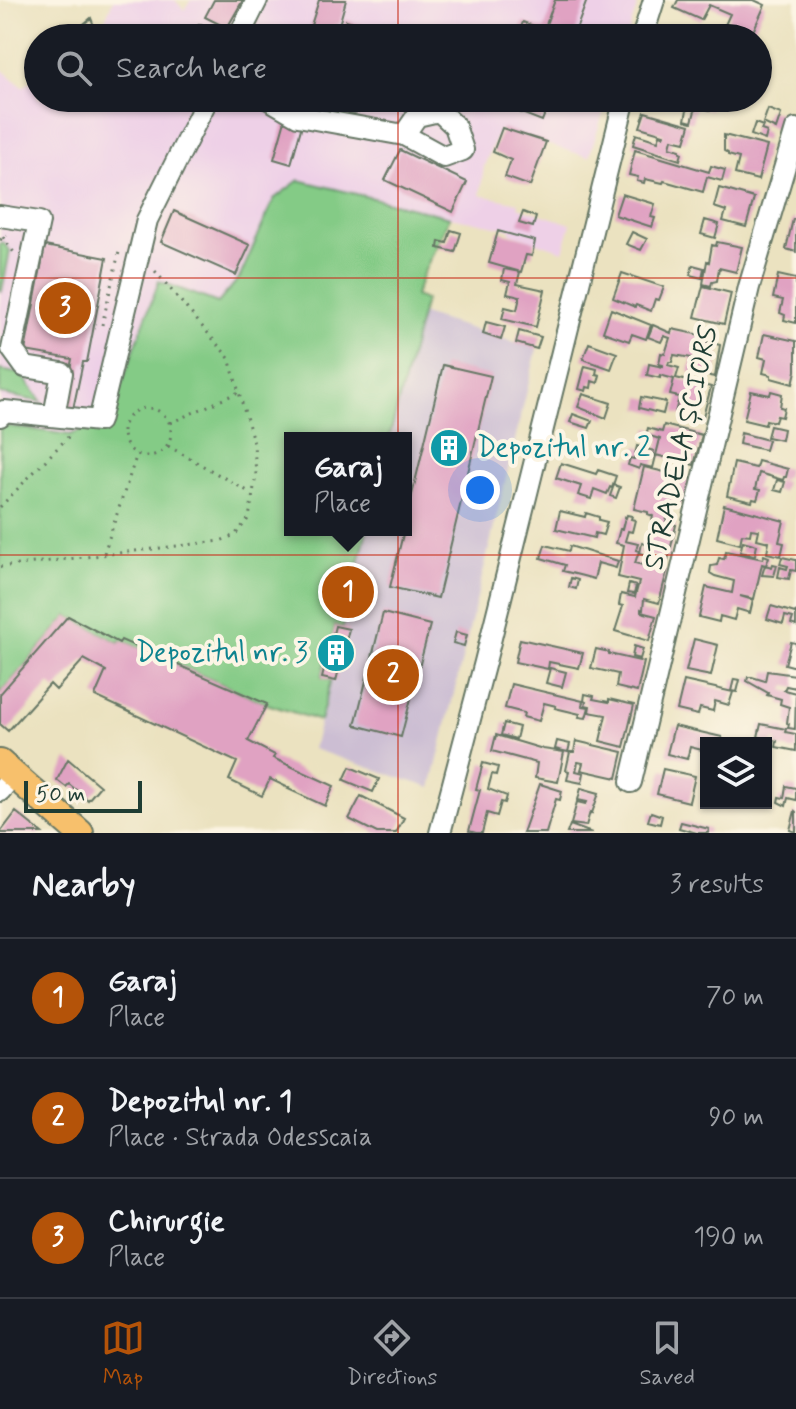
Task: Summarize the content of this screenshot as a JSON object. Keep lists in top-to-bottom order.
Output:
{
  "streets": {
    "street": ["STRADELA ȘCIORS"]
  },
  "places": {
    "building": ["Depozitul nr. 2", "Depozitul nr. 3"]
  },
  "scale_bar": "50 m",
  "page": {
    "search": "Search here",
    "pins": ["3", "1", "2"],
    "popup": ["Garaj", "Place"],
    "scale": "50 m",
    "heading": ["Nearby", "3 results"],
    "list": [
      {
        "mark": "1",
        "name": "Garaj",
        "note": "Place",
        "value": "70 m"
      },
      {
        "mark": "2",
        "name": "Depozitul nr. 1",
        "note": "Place · Strada Odesscaia",
        "value": "90 m"
      },
      {
        "mark": "3",
        "name": "Chirurgie",
        "note": "Place",
        "value": "190 m"
      }
    ],
    "nav": ["Map", "Directions", "Saved"]
  }
}
